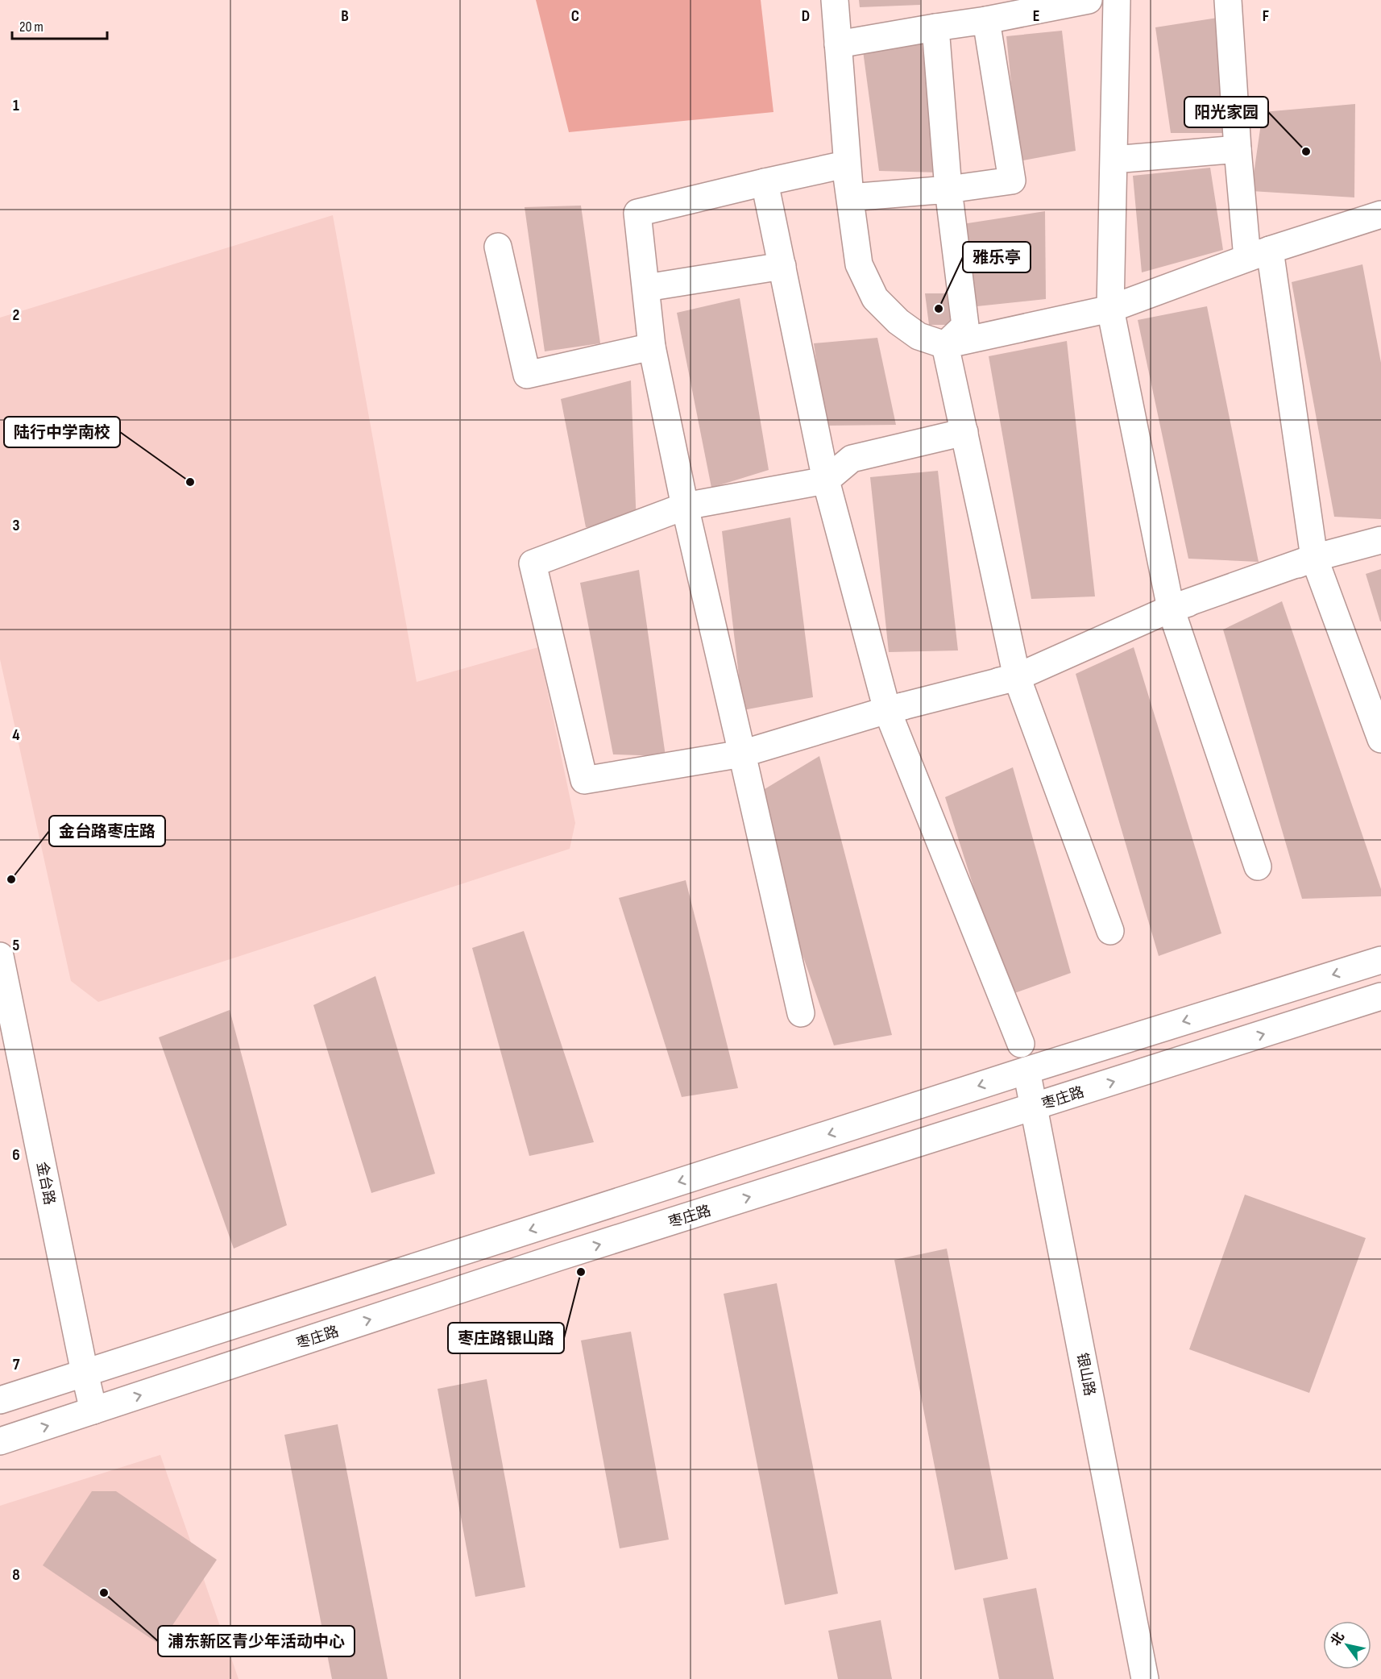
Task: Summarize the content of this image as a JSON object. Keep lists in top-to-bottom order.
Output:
{
  "streets": {
    "street": ["枣庄路", "金台路", "银山路"]
  },
  "crossings": [
    ["枣庄路", "金台路"],
    ["枣庄路", "银山路"]
  ],
  "places": [
    "阳光家园",
    "雅乐亭",
    "陆行中学南校",
    "金台路枣庄路",
    "枣庄路银山路",
    "浦东新区青少年活动中心"
  ],
  "scale_bar": "20 m",
  "north": "top left",
  "grid": {
    "columns": [
      "B",
      "C",
      "D",
      "E",
      "F"
    ],
    "rows": [
      "1",
      "2",
      "3",
      "4",
      "5",
      "6",
      "7",
      "8"
    ]
  }
}
